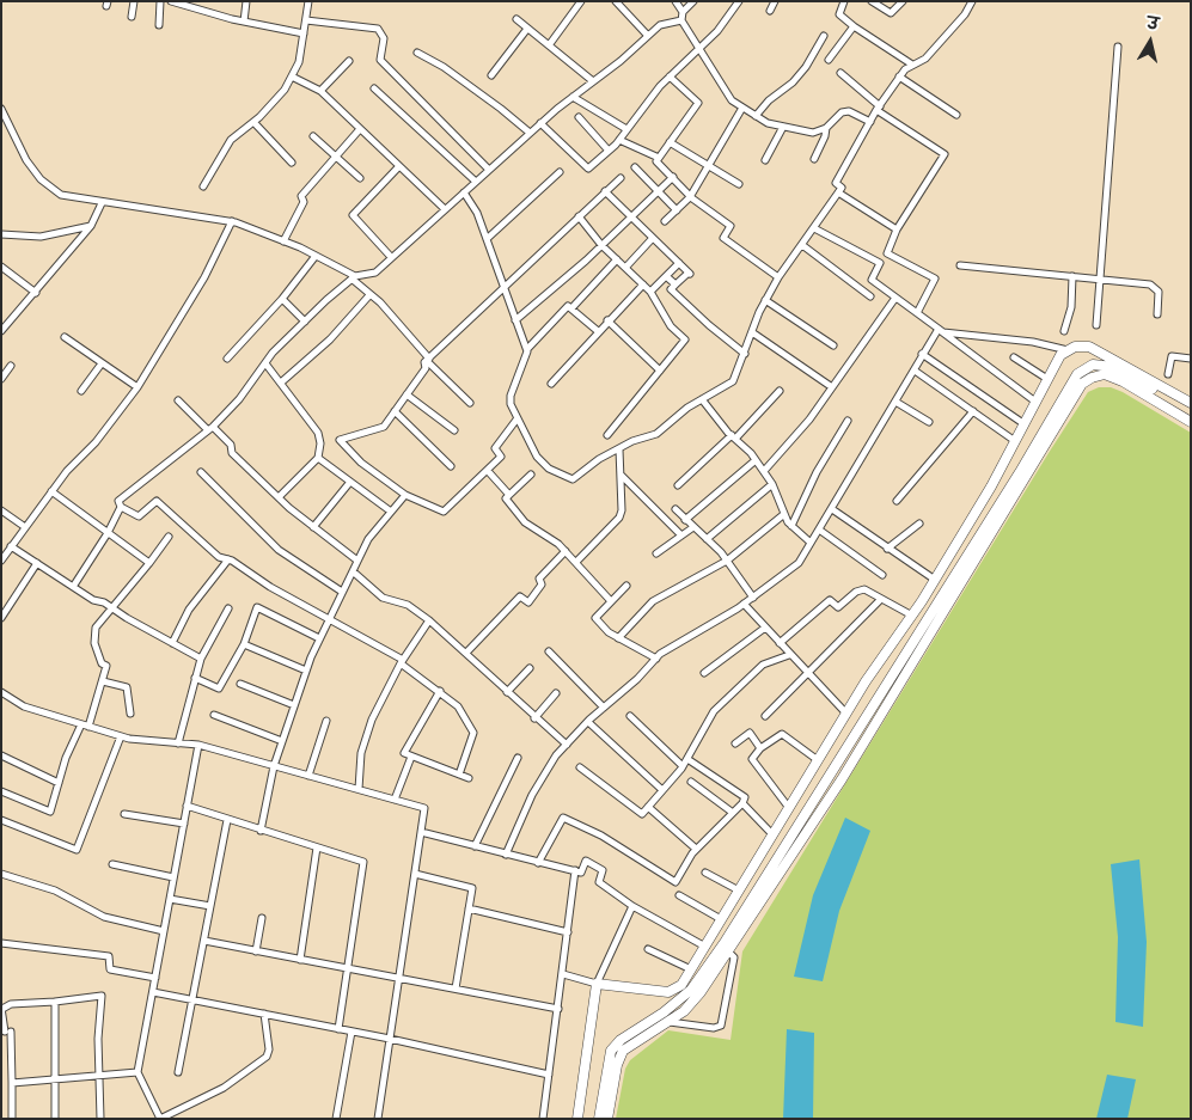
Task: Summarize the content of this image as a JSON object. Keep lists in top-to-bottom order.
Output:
{
  "north": "top"
}
